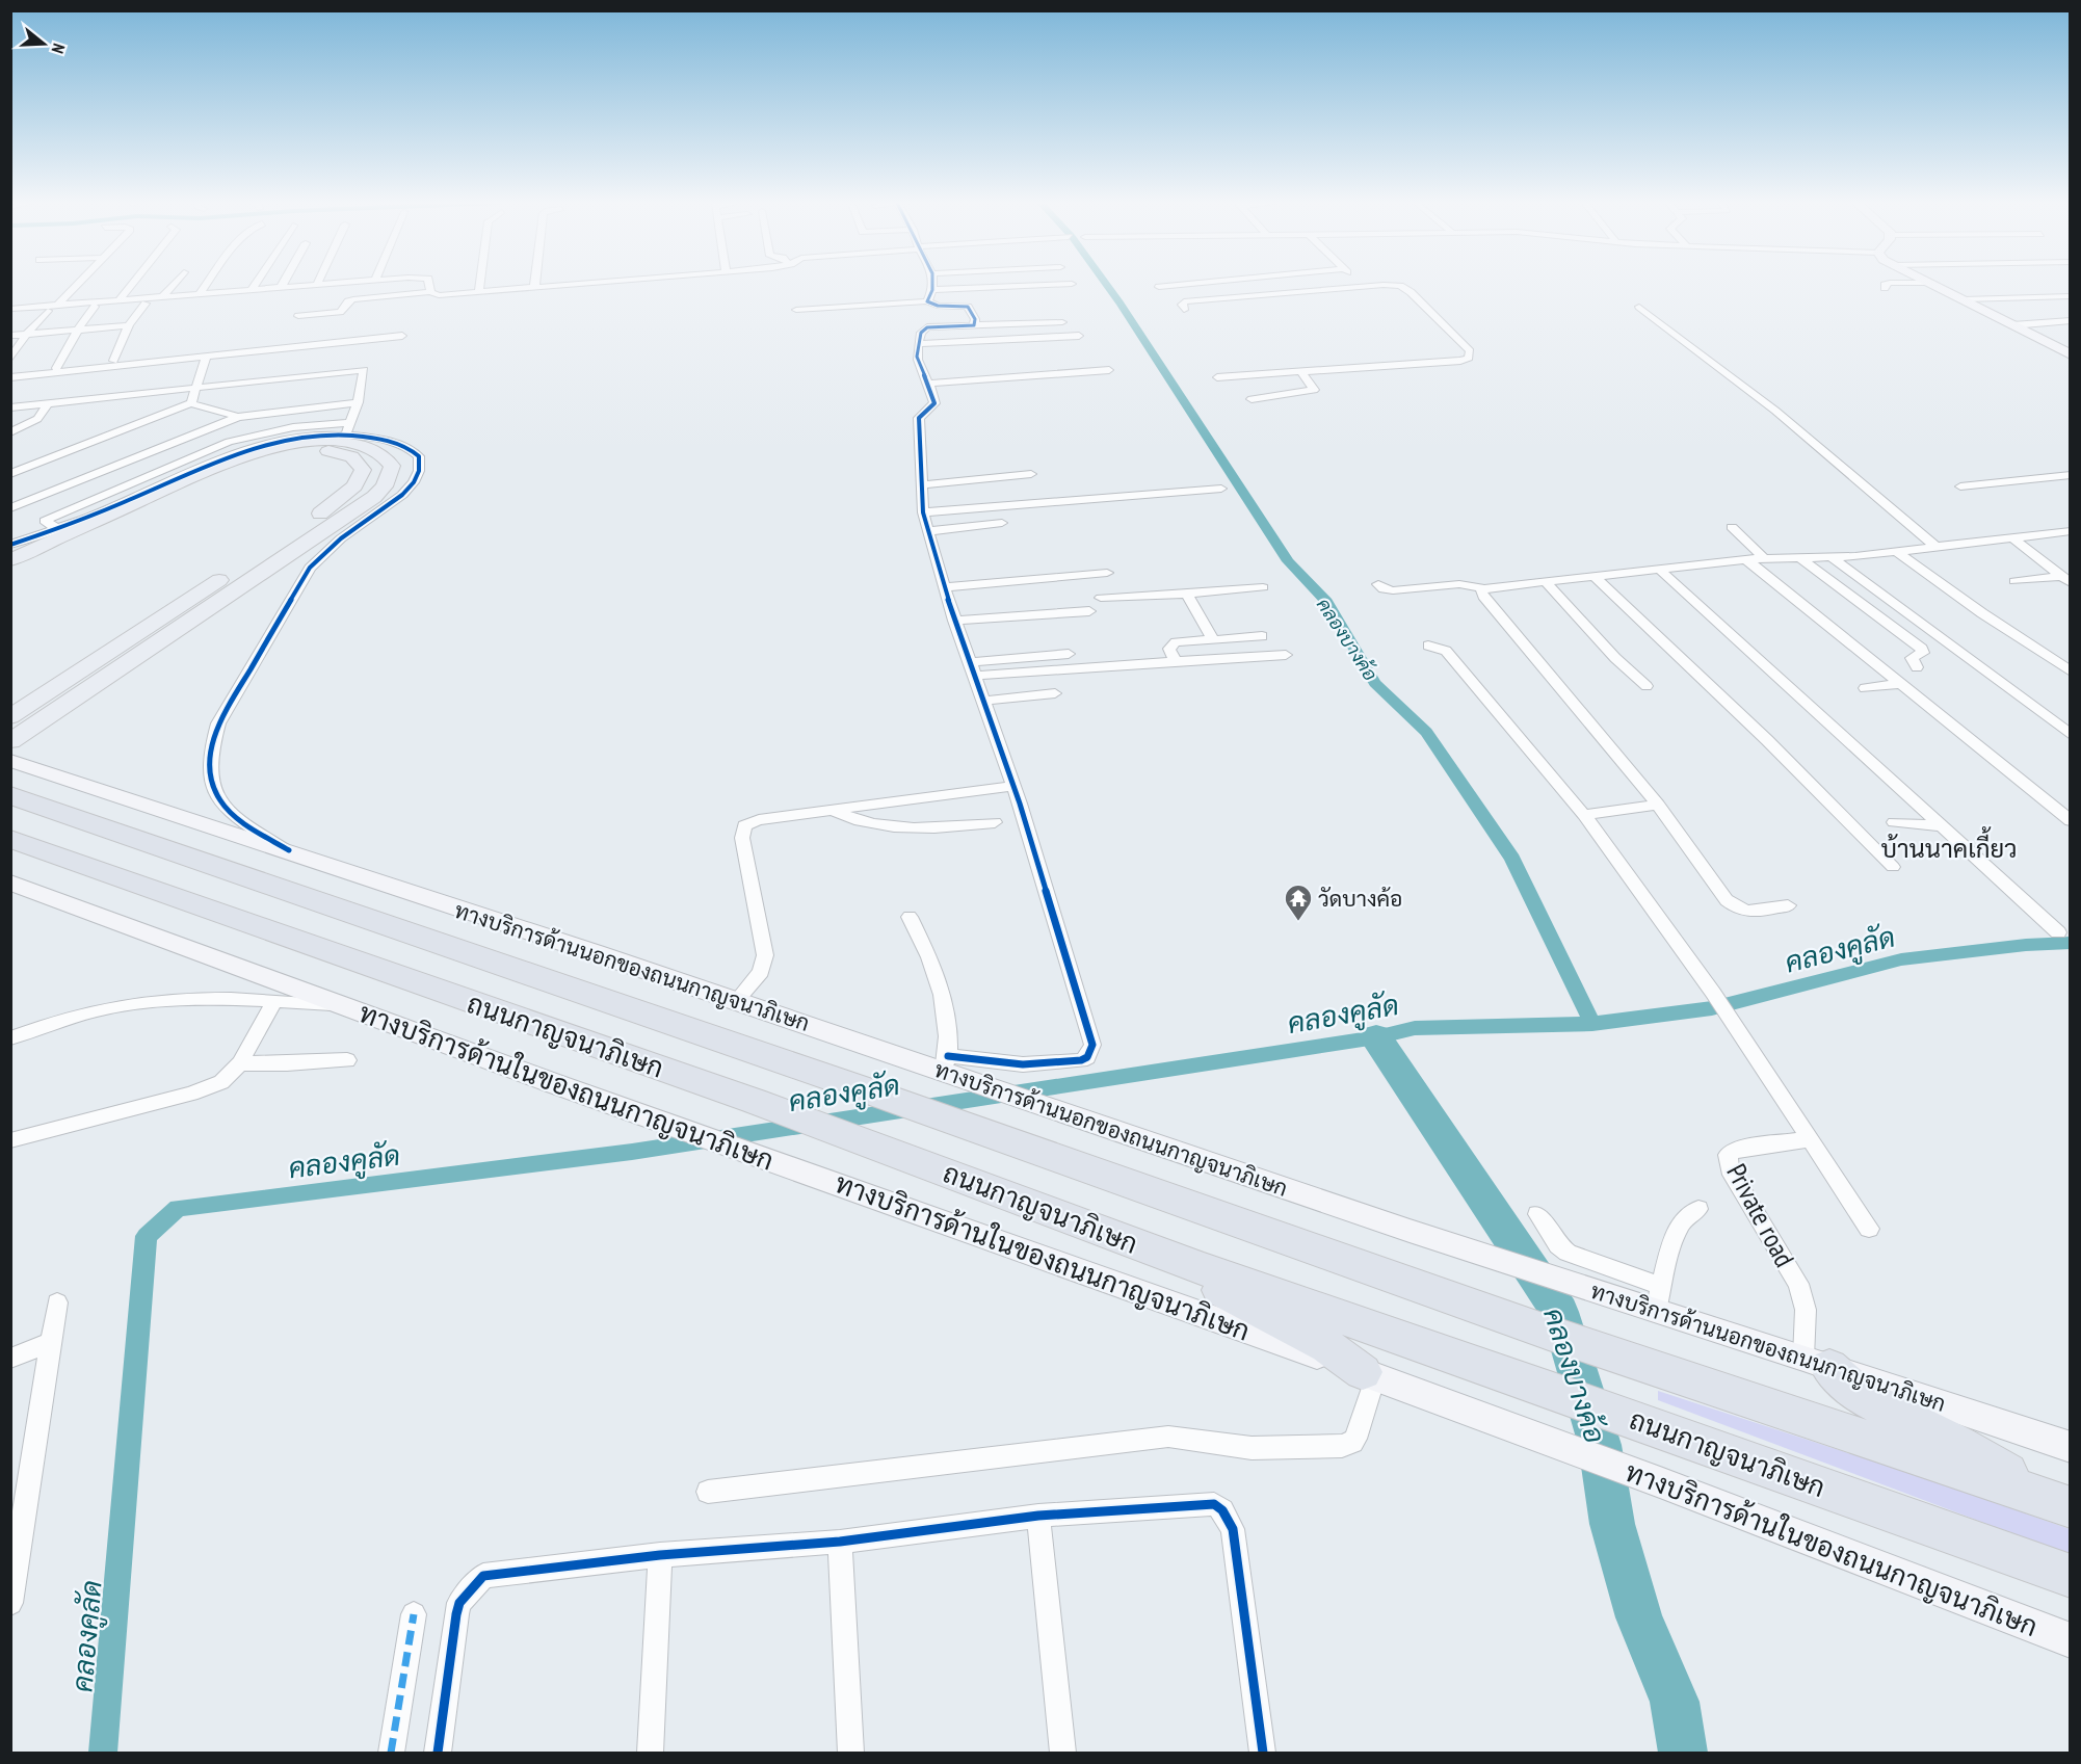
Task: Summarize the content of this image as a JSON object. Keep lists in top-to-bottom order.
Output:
{
  "streets": {
    "highway": ["ถนนกาญจนาภิเษก"],
    "main road": ["ทางบริการด้านนอกของถนนกาญจนาภิเษก", "ทางบริการด้านในของถนนกาญจนาภิเษก"],
    "street": ["Private road"]
  },
  "crossings": [
    ["ทางบริการด้านนอกของถนนกาญจนาภิเษก", "Private road"]
  ],
  "districts": ["บ้านนาคเกี้ยว"],
  "water": ["คลองบางค้อ", "คลองคูลัด"],
  "places": {
    "temple": ["วัดบางค้อ"]
  },
  "north": "right"
}
